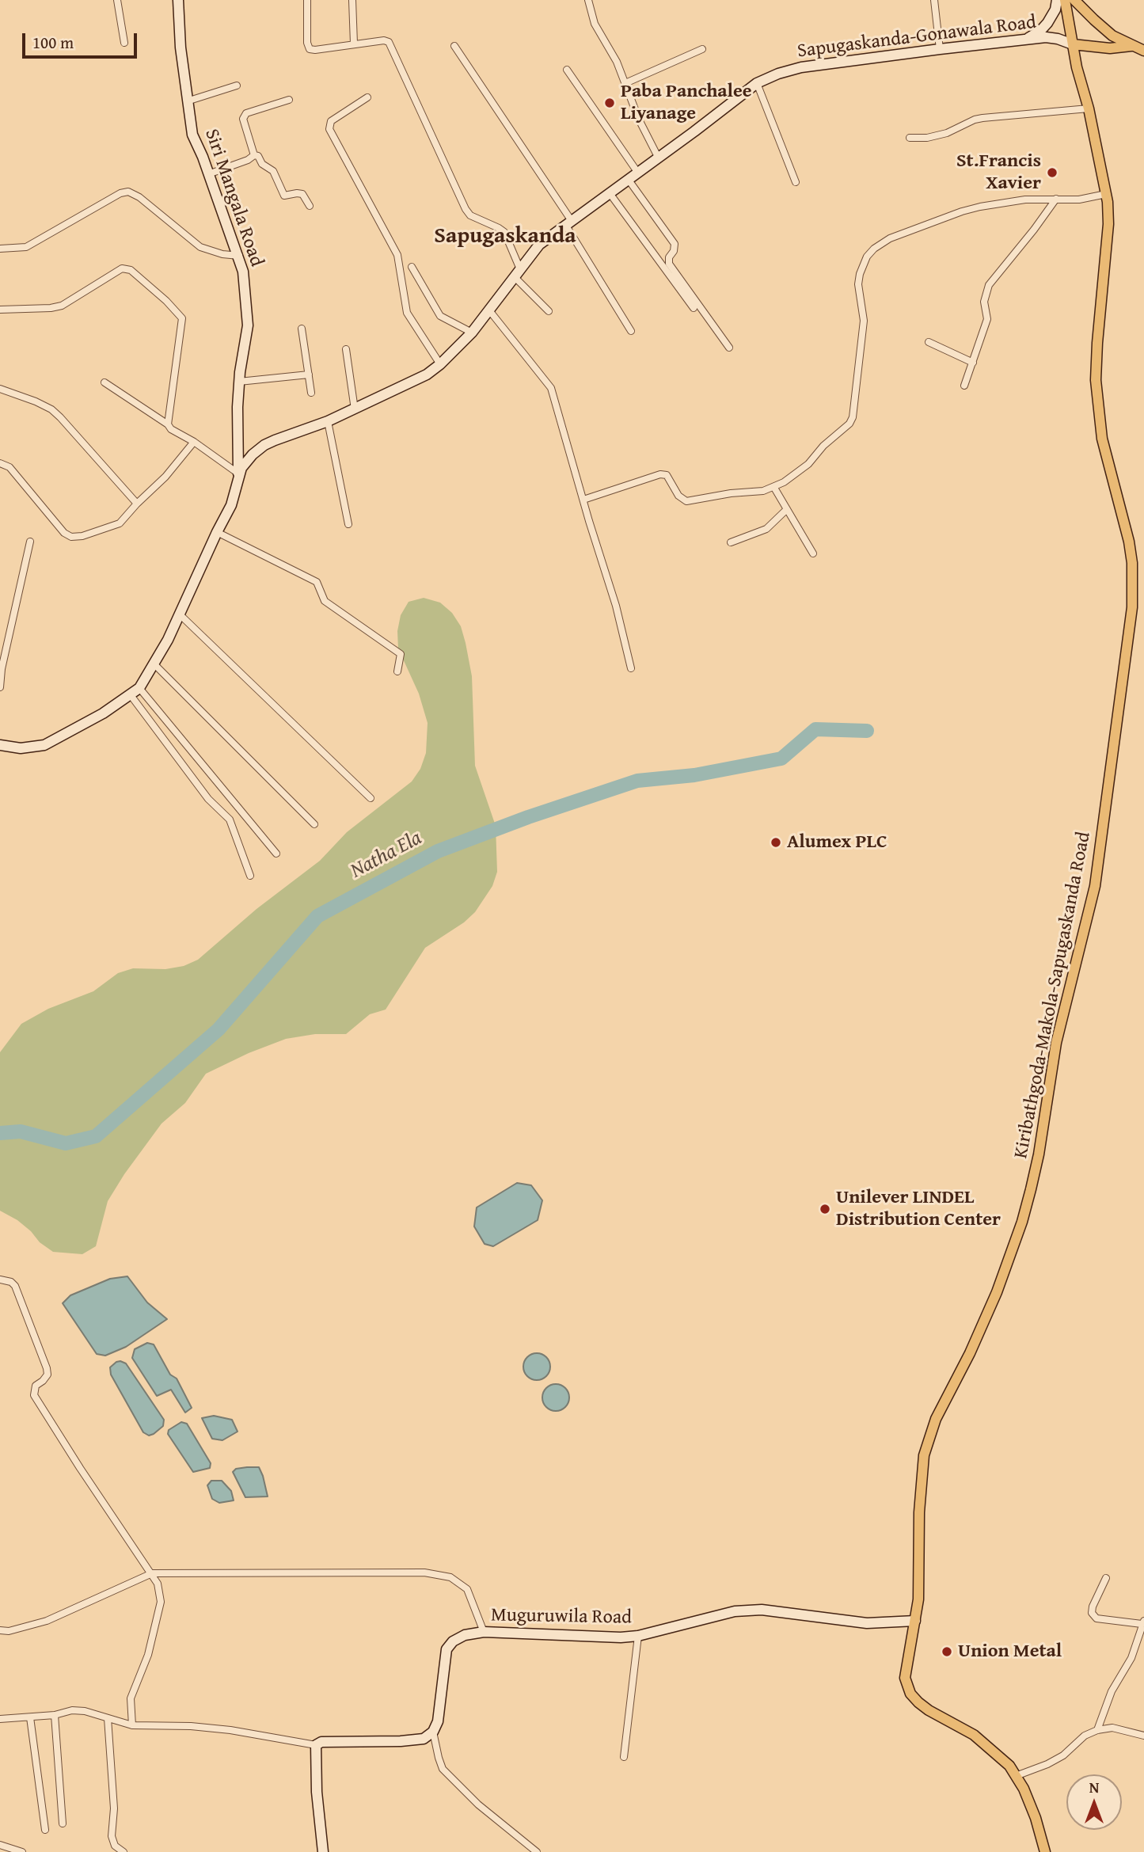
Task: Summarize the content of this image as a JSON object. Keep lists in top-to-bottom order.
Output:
{
  "streets": {
    "main road": ["Kiribathgoda-Makola-Sapugaskanda Road"],
    "street": ["Sapugaskanda-Gonawala Road", "Siri Mangala Road", "Muguruwila Road"]
  },
  "crossings": [
    ["Sapugaskanda-Gonawala Road", "Siri Mangala Road"],
    ["Sapugaskanda-Gonawala Road", "Kiribathgoda-Makola-Sapugaskanda Road"],
    ["Kiribathgoda-Makola-Sapugaskanda Road", "Muguruwila Road"]
  ],
  "districts": ["Sapugaskanda"],
  "water": ["Natha Ela"],
  "places": [
    "Paba Panchalee Liyanage",
    "St.Francis Xavier",
    "Alumex PLC",
    "Unilever LINDEL Distribution Center",
    "Union Metal"
  ],
  "scale_bar": "100 m",
  "north": "top"
}
